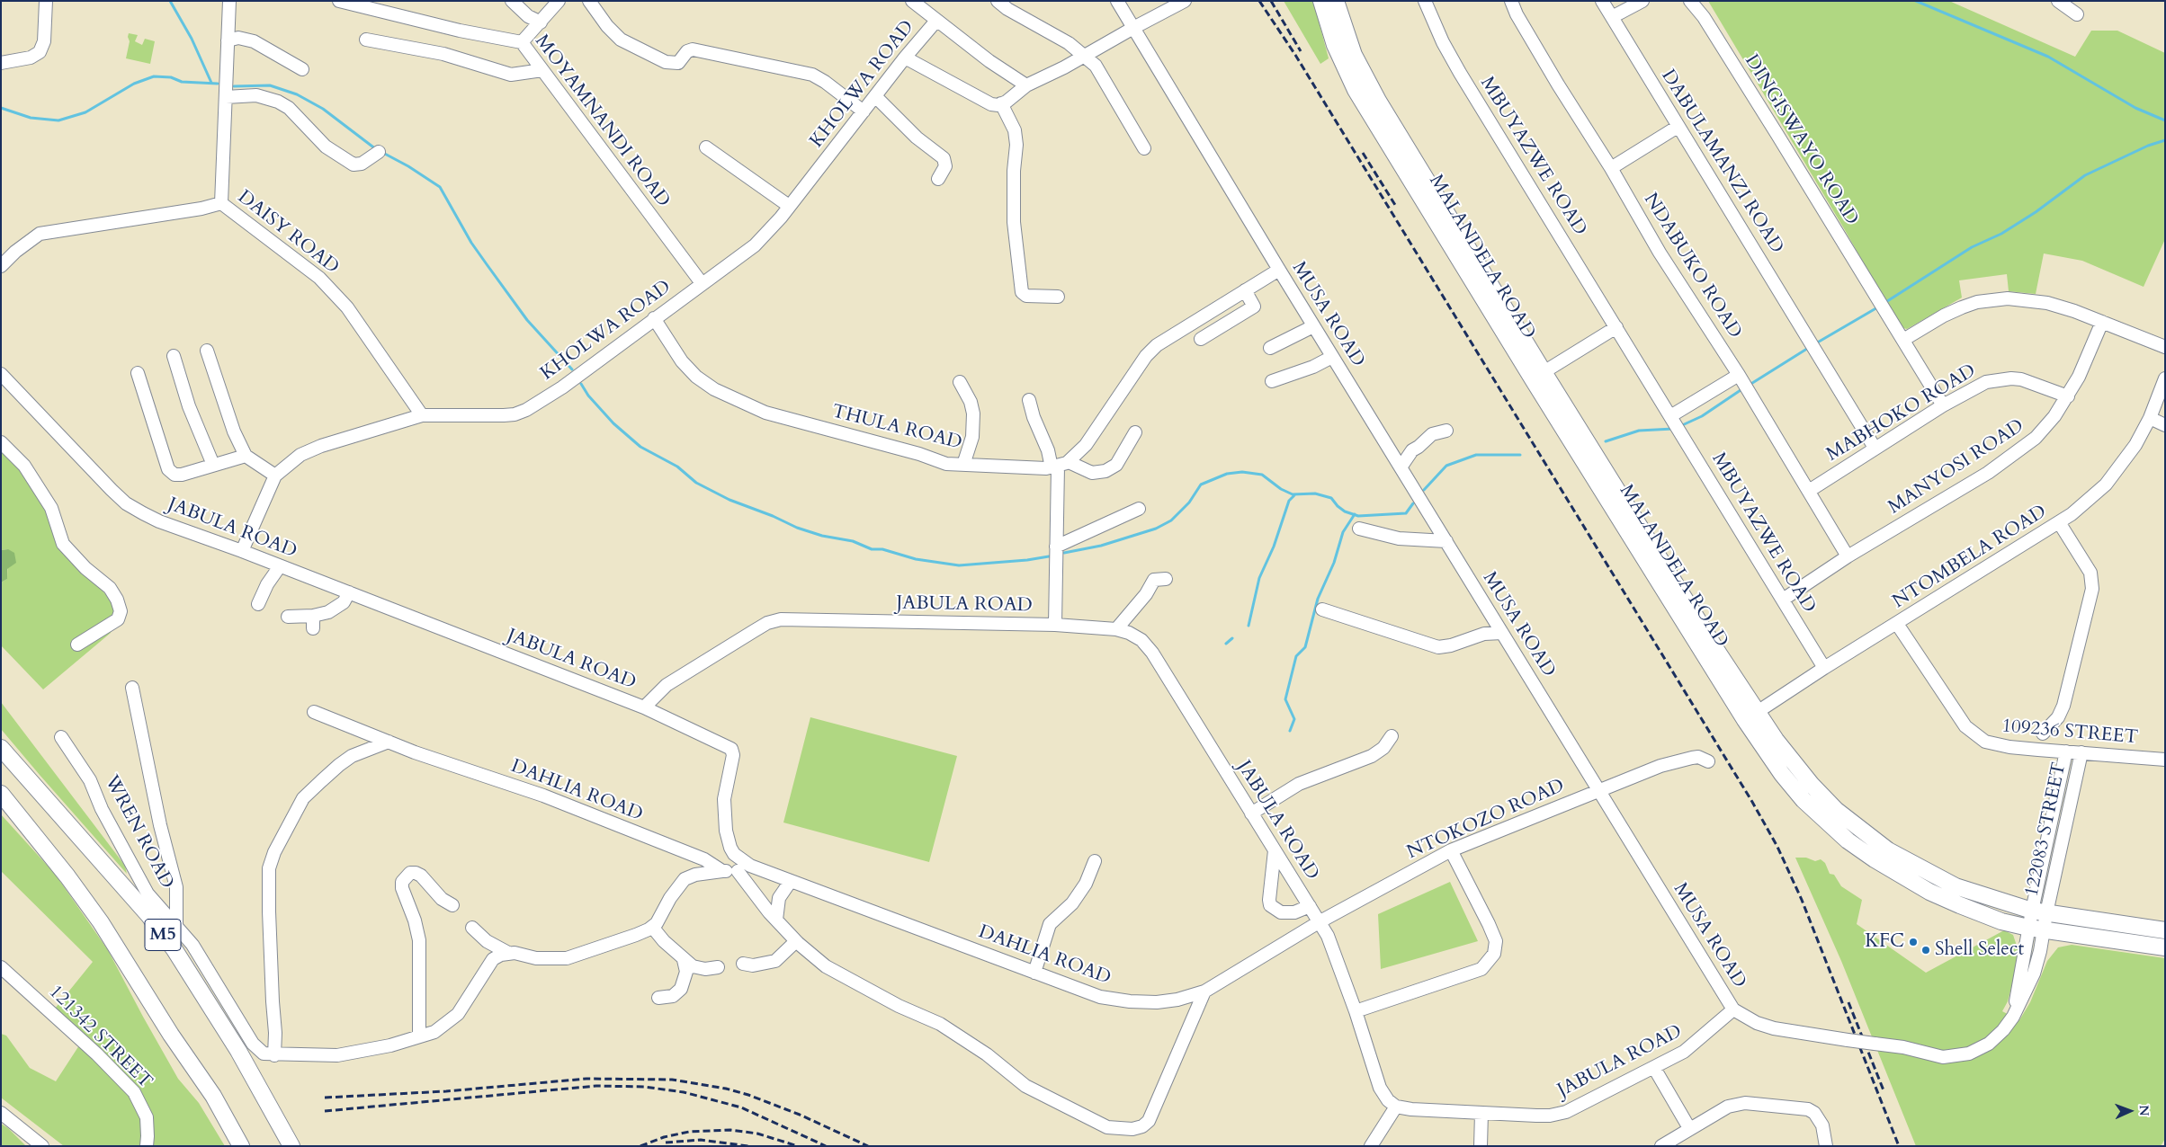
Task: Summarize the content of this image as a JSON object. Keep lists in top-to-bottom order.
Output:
{
  "streets": {
    "main road": ["MALANDELA ROAD", "M5"],
    "street": [
      "KHOLWA ROAD",
      "MOYAMNANDI ROAD",
      "DINGISWAYO ROAD",
      "MBUYAZWE ROAD",
      "DABULAMANZI ROAD",
      "DAISY ROAD",
      "NDABUKO ROAD",
      "MUSA ROAD",
      "MABHOKO ROAD",
      "THULA ROAD",
      "MANYOSI ROAD",
      "JABULA ROAD",
      "NTOMBELA ROAD",
      "109236 STREET",
      "DAHLIA ROAD",
      "NTOKOZO ROAD",
      "122083 STREET",
      "WREN ROAD",
      "121342 STREET"
    ]
  },
  "crossings": [
    ["KHOLWA ROAD", "MOYAMNANDI ROAD"],
    ["KHOLWA ROAD", "DAISY ROAD"],
    ["KHOLWA ROAD", "THULA ROAD"],
    ["KHOLWA ROAD", "JABULA ROAD"],
    ["DINGISWAYO ROAD", "MABHOKO ROAD"],
    ["MBUYAZWE ROAD", "MANYOSI ROAD"],
    ["MBUYAZWE ROAD", "NTOMBELA ROAD"],
    ["DABULAMANZI ROAD", "MABHOKO ROAD"],
    ["MALANDELA ROAD", "MUSA ROAD"],
    ["MALANDELA ROAD", "NTOMBELA ROAD"],
    ["MALANDELA ROAD", "122083 STREET"],
    ["NDABUKO ROAD", "MABHOKO ROAD"],
    ["NDABUKO ROAD", "MANYOSI ROAD"],
    ["MUSA ROAD", "JABULA ROAD"],
    ["MUSA ROAD", "NTOKOZO ROAD"],
    ["MUSA ROAD", "122083 STREET"],
    ["MABHOKO ROAD", "MANYOSI ROAD"],
    ["JABULA ROAD", "DAHLIA ROAD"],
    ["JABULA ROAD", "NTOKOZO ROAD"],
    ["NTOMBELA ROAD", "109236 STREET"],
    ["109236 STREET", "122083 STREET"],
    ["DAHLIA ROAD", "NTOKOZO ROAD"]
  ],
  "places": ["KFC", "Shell Select"],
  "north": "right"
}
